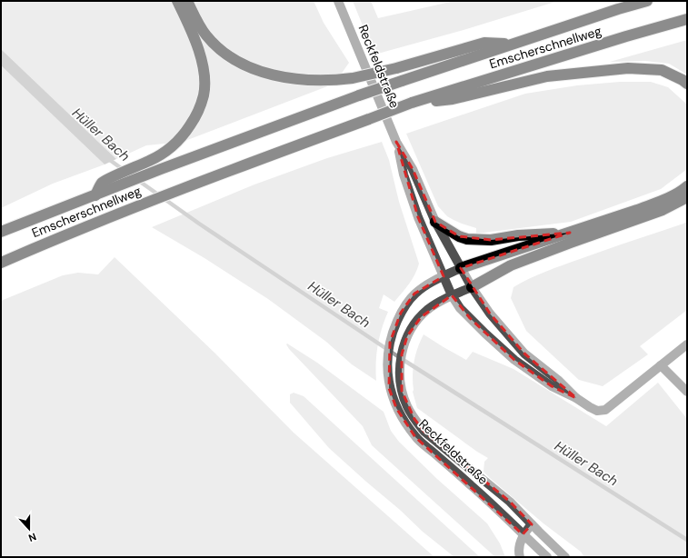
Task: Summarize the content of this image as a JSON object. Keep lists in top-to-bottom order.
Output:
{
  "streets": {
    "highway": ["Emscherschnellweg"],
    "street": ["Reckfeldstraße"]
  },
  "water": ["Hüller Bach"],
  "north": "bottom"
}
